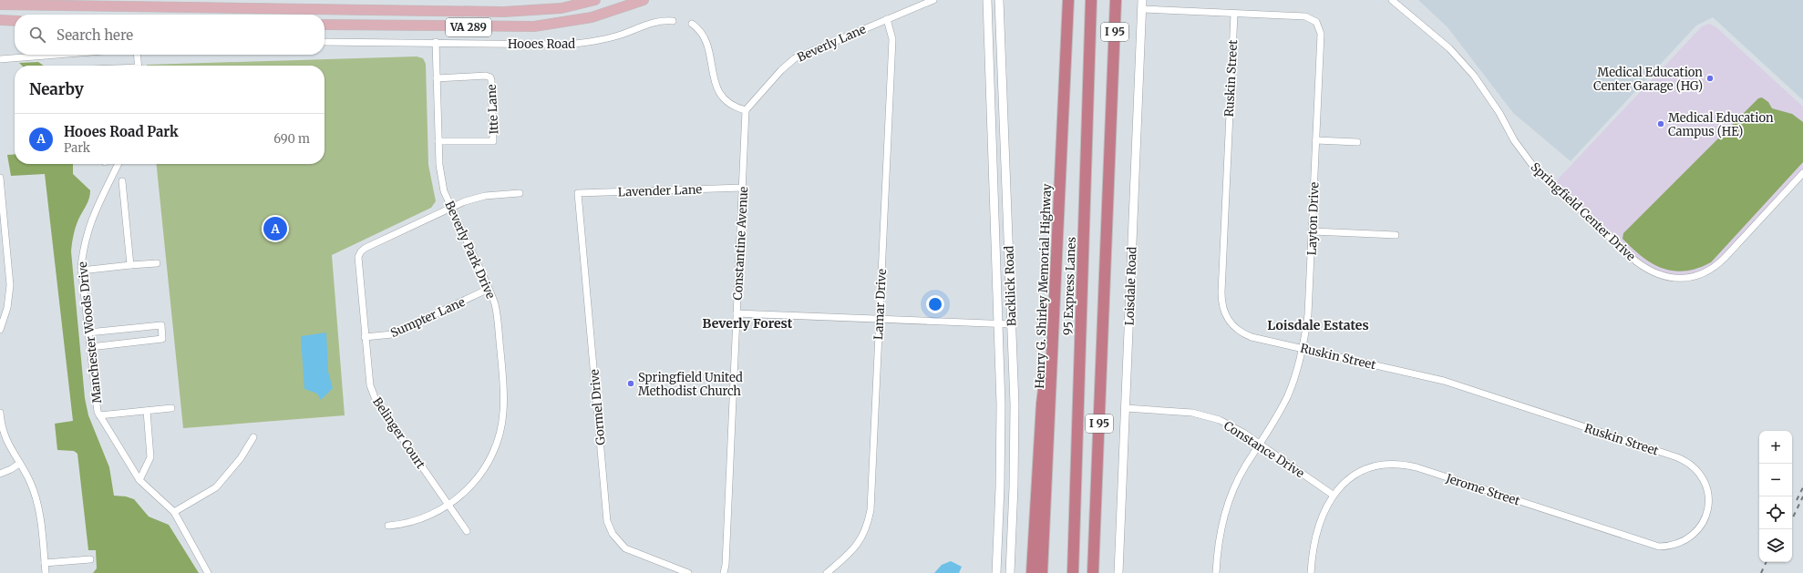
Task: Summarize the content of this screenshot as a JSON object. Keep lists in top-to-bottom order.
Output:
{
  "streets": {
    "highway": ["I 95", "Henry G. Shirley Memorial Highway", "95 Express Lanes"],
    "main road": ["VA 289", "Backlick Road", "Loisdale Road"],
    "street": [
      "Beverly Lane",
      "Hooes Road",
      "Ruskin Street",
      "Itte Lane",
      "Lavender Lane",
      "Springfield Center Drive",
      "Layton Drive",
      "Constantine Avenue",
      "Beverly Park Drive",
      "Lamar Drive",
      "Sumpter Lane",
      "Manchester Woods Drive",
      "Gormel Drive",
      "Belinger Court",
      "Constance Drive",
      "Jerome Street"
    ]
  },
  "crossings": [
    ["Beverly Lane", "Constantine Avenue"],
    ["Beverly Lane", "Lamar Drive"],
    ["Hooes Road", "Beverly Park Drive"],
    ["Ruskin Street", "Layton Drive"],
    ["Ruskin Street", "Jerome Street"],
    ["Itte Lane", "Beverly Park Drive"],
    ["Lavender Lane", "Constantine Avenue"],
    ["Lavender Lane", "Gormel Drive"],
    ["Layton Drive", "Loisdale Road"],
    ["Layton Drive", "Constance Drive"],
    ["Beverly Park Drive", "Sumpter Lane"],
    ["Beverly Park Drive", "Belinger Court"],
    ["Loisdale Road", "Constance Drive"],
    ["Sumpter Lane", "Belinger Court"],
    ["Constance Drive", "Jerome Street"]
  ],
  "districts": ["Beverly Forest", "Loisdale Estates"],
  "places": ["Medical Education Center Garage (HG)", "Medical Education Campus (HE)", "Springfield United Methodist Church"],
  "page": {
    "search": "Search here",
    "heading": "Nearby",
    "list": [
      {
        "mark": "A",
        "name": "Hooes Road Park",
        "note": "Park",
        "value": "690 m"
      }
    ],
    "pins": "A",
    "map_buttons": ["+", "−"]
  }
}
